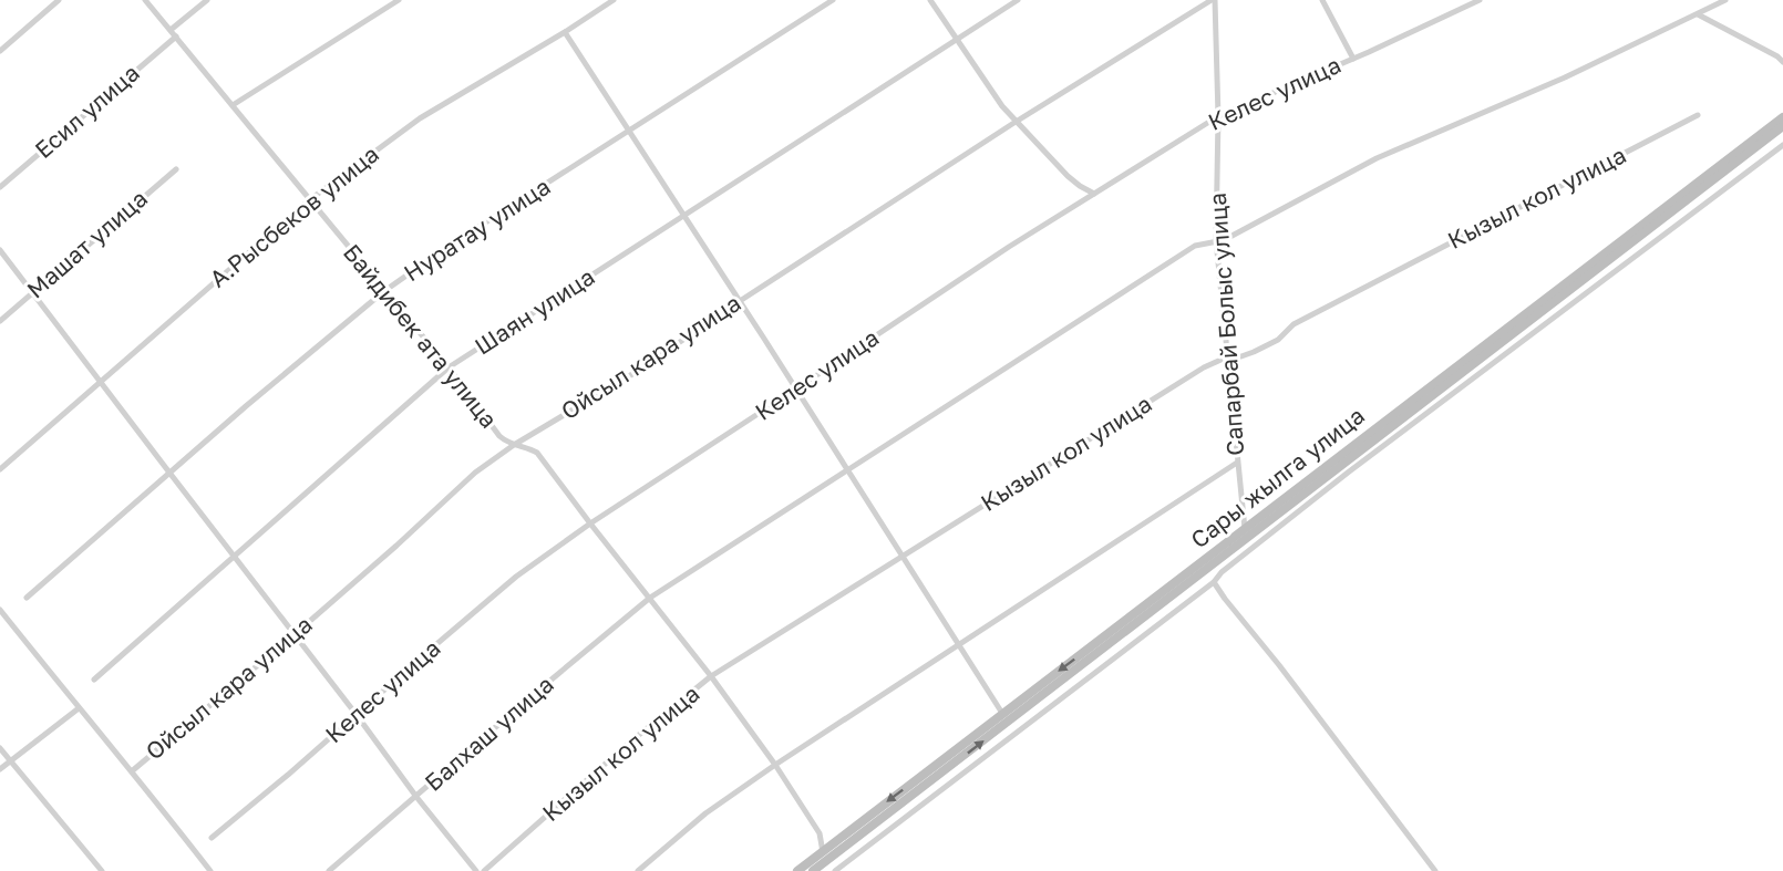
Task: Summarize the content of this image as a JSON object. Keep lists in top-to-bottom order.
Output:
{
  "streets": {
    "main road": ["Сары жылга улица"],
    "street": [
      "Келес улица",
      "Есил улица",
      "Кызыл кол улица",
      "А.Рысбеков улица",
      "Нуратау улица",
      "Машат улица",
      "Шаян улица",
      "Сапарбай Болыс улица",
      "Байдибек ата улица",
      "Ойсыл кара улица",
      "Балхаш улица"
    ]
  },
  "crossings": [
    ["Келес улица", "Сапарбай Болыс улица"],
    ["Келес улица", "Байдибек ата улица"],
    ["Есил улица", "Байдибек ата улица"],
    ["Кызыл кол улица", "Сапарбай Болыс улица"],
    ["Кызыл кол улица", "Байдибек ата улица"],
    ["А.Рысбеков улица", "Байдибек ата улица"],
    ["Нуратау улица", "Байдибек ата улица"],
    ["Шаян улица", "Байдибек ата улица"],
    ["Сапарбай Болыс улица", "Ойсыл кара улица"],
    ["Сапарбай Болыс улица", "Сары жылга улица"],
    ["Сапарбай Болыс улица", "Балхаш улица"],
    ["Байдибек ата улица", "Ойсыл кара улица"],
    ["Байдибек ата улица", "Сары жылга улица"],
    ["Байдибек ата улица", "Балхаш улица"]
  ]
}
